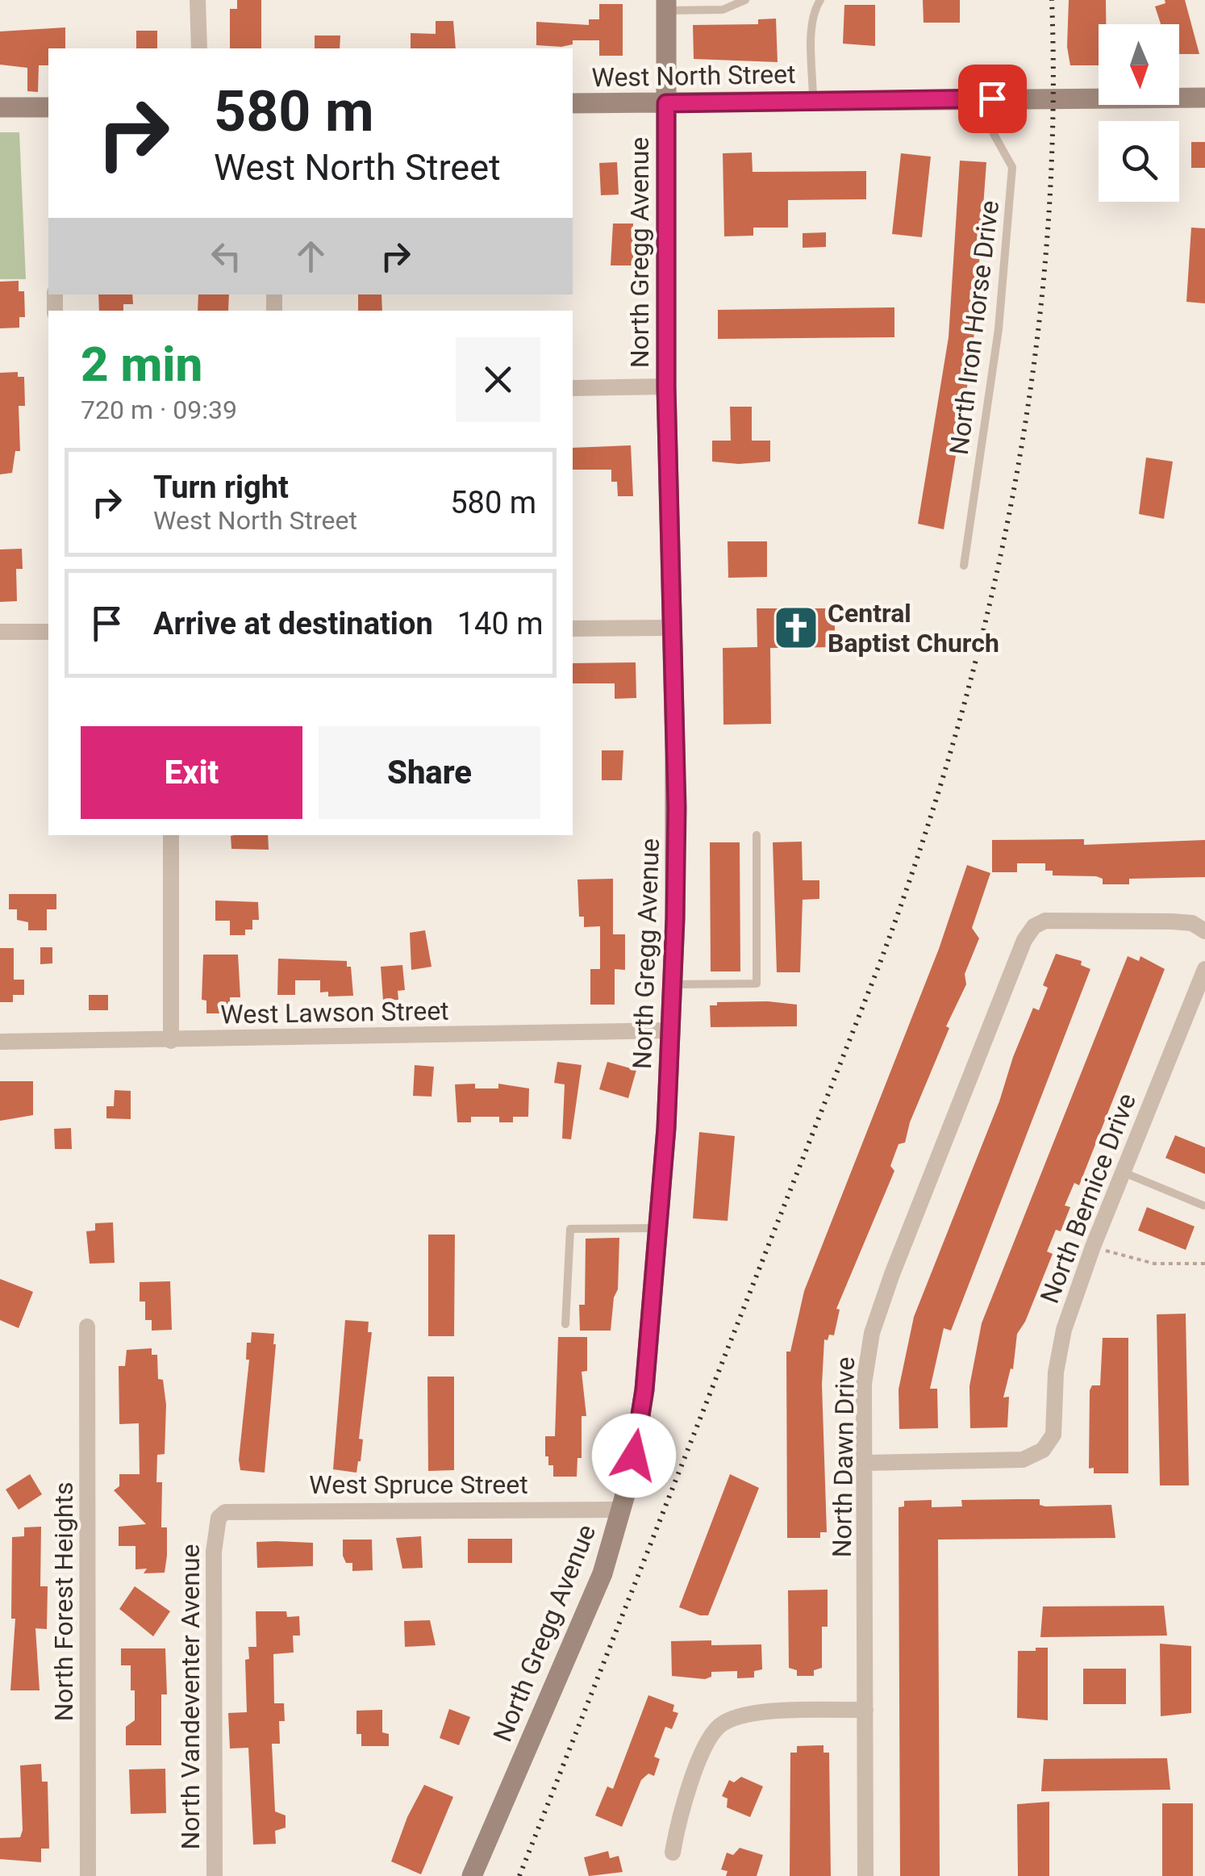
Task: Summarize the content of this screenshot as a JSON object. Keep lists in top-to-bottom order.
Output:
{
  "streets": {
    "main road": ["West North Street", "North Gregg Avenue"],
    "street": [
      "West Lawson Street",
      "North Bernice Drive",
      "North Dawn Drive",
      "West Spruce Street",
      "North Forest Heights",
      "North Vandeventer Avenue"
    ],
    "lane": ["North Iron Horse Drive"]
  },
  "crossings": [
    ["West North Street", "North Gregg Avenue"],
    ["West North Street", "North Iron Horse Drive"],
    ["North Gregg Avenue", "West Lawson Street"],
    ["North Gregg Avenue", "West Spruce Street"],
    ["North Bernice Drive", "North Dawn Drive"],
    ["West Spruce Street", "North Vandeventer Avenue"]
  ],
  "places": {
    "church": ["Central Baptist Church"]
  },
  "north": "bottom",
  "page": {
    "turn": ["580 m", "West North Street"],
    "heading": ["2 min", "720 m · 09:39"],
    "list": [
      {
        "name": "Turn right",
        "note": "West North Street",
        "value": "580 m"
      },
      {
        "name": "Arrive at destination",
        "value": "140 m"
      }
    ],
    "buttons": ["Exit", "Share"]
  }
}
